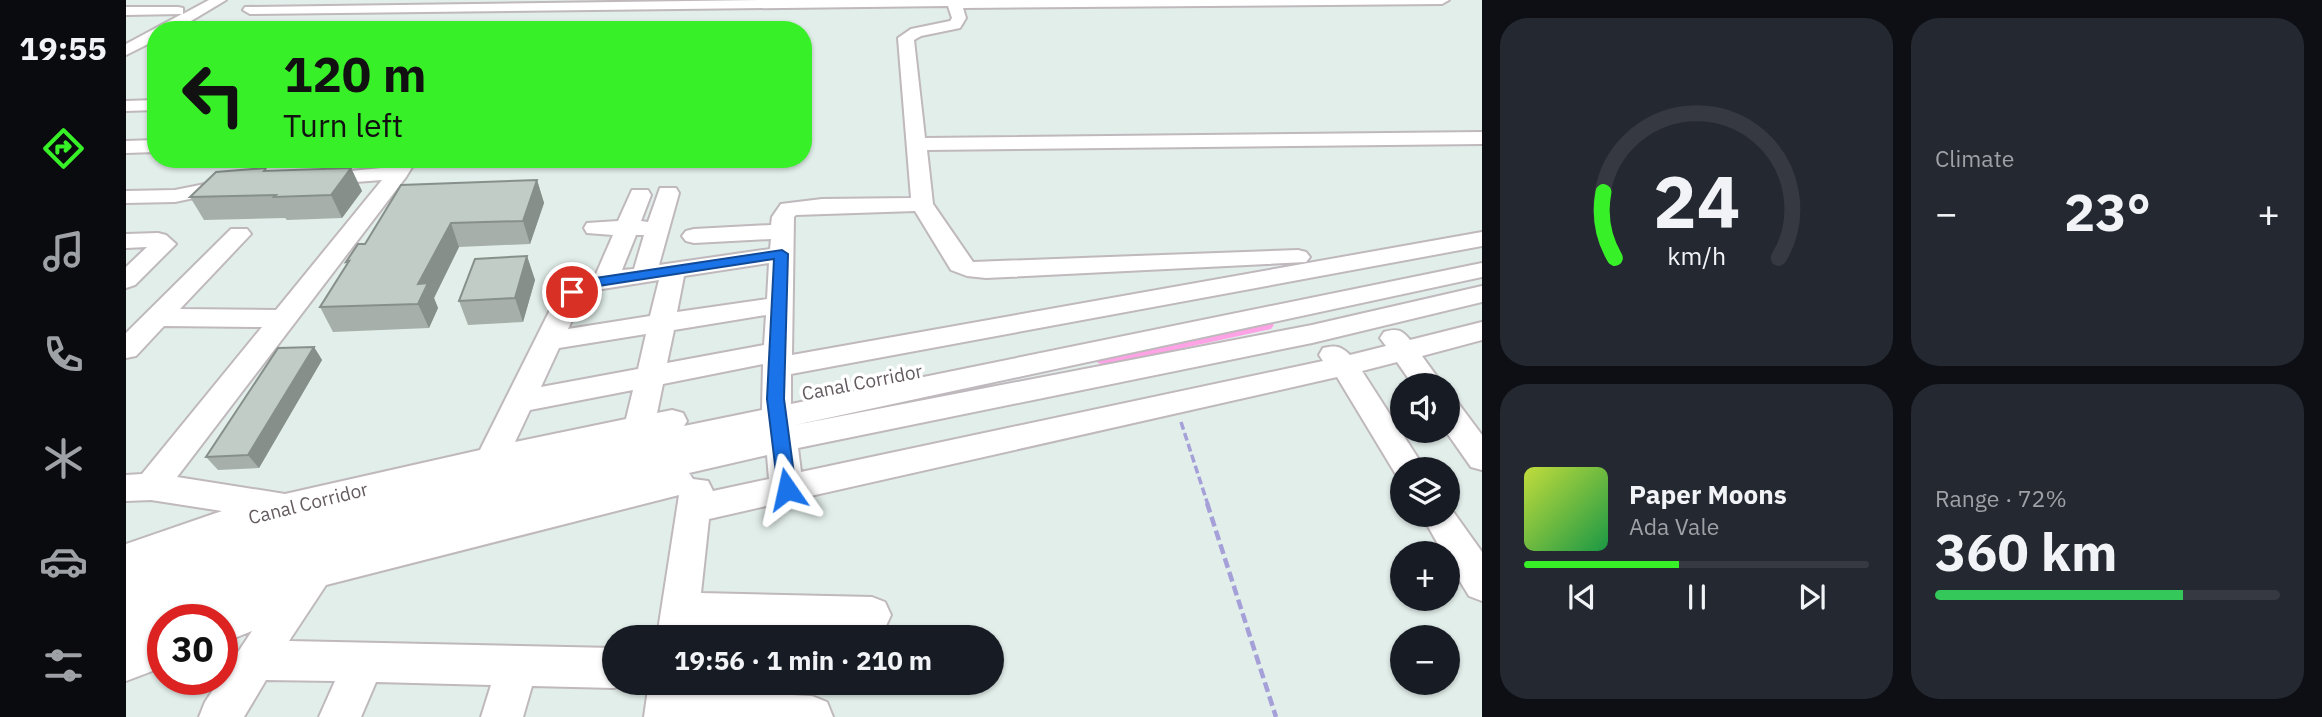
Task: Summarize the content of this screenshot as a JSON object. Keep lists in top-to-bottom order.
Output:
{
  "streets": {
    "street": ["Canal Corridor"]
  },
  "page": {
    "tabs": "19:55",
    "tile": [
      "Climate",
      ["Range · 72%", "360 km"]
    ],
    "turn": ["120 m", "Turn left"],
    "heat": ["−", "23°", "+"],
    "map_buttons": ["+", "−"],
    "song": ["Paper Moons", "Ada Vale"],
    "limit": "30",
    "trip": "19:56 · 1 min · 210 m",
    "gauge": ["24", "km/h"]
  }
}
